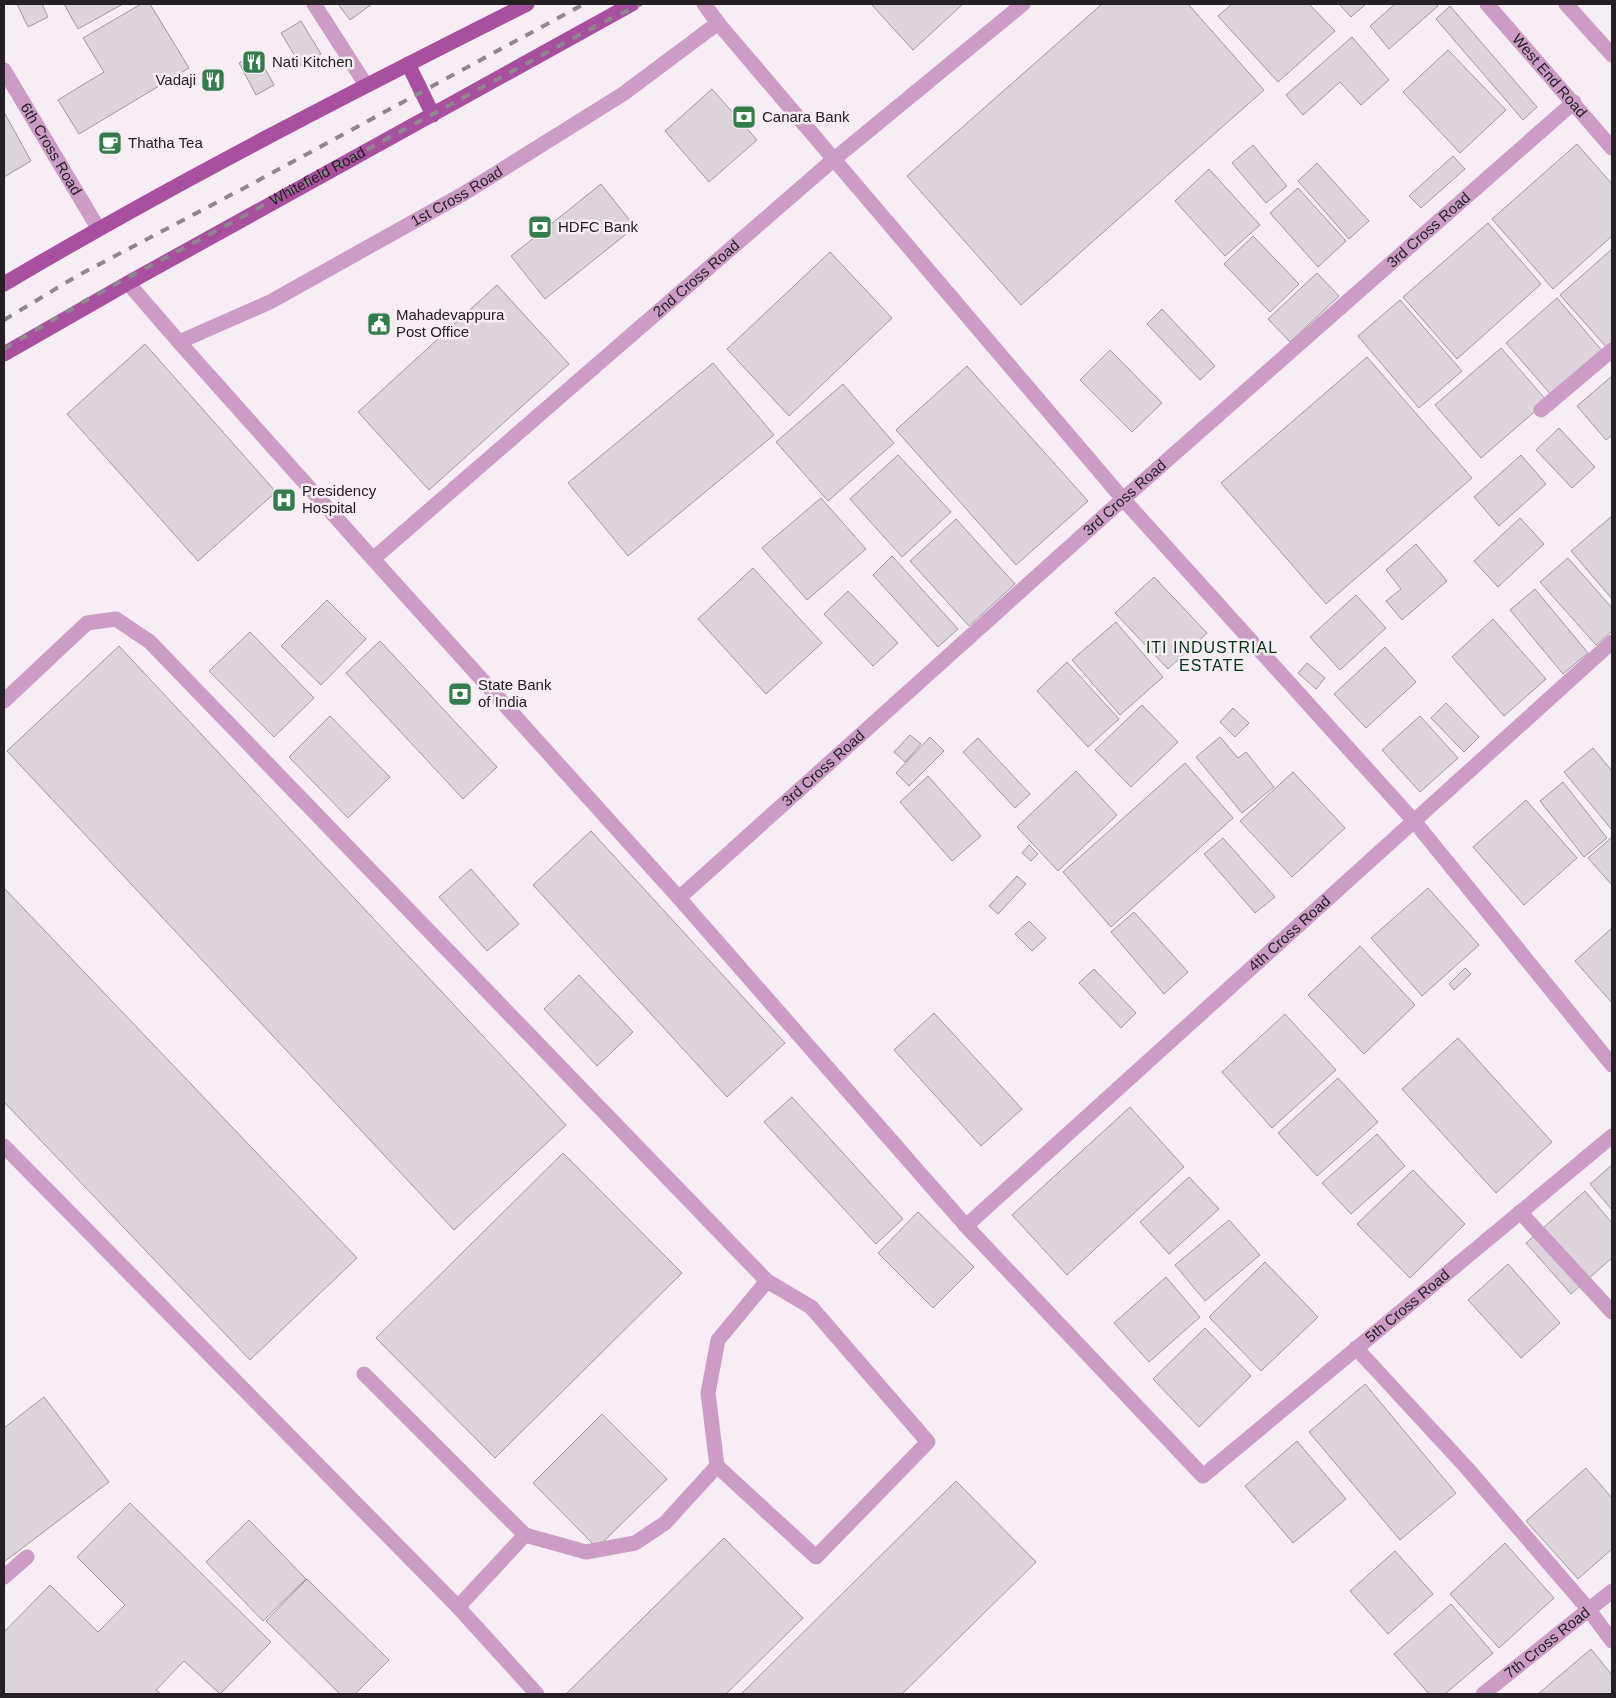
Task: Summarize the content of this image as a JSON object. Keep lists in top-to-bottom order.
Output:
{
  "streets": {
    "main road": ["Whitefield Road"],
    "street": [
      "West End Road",
      "6th Cross Road",
      "1st Cross Road",
      "3rd Cross Road",
      "2nd Cross Road",
      "4th Cross Road",
      "5th Cross Road",
      "7th Cross Road"
    ]
  },
  "crossings": [
    ["West End Road", "3rd Cross Road"],
    ["4th Cross Road", "5th Cross Road"]
  ],
  "districts": ["ITI INDUSTRIAL ESTATE"],
  "places": {
    "restaurant": ["Nati Kitchen", "Vadaji"],
    "bank": ["Canara Bank", "HDFC Bank", "State Bank of India"],
    "cafe": ["Thatha Tea"],
    "public building": ["Mahadevappura Post Office"],
    "hospital": ["Presidency Hospital"]
  }
}
